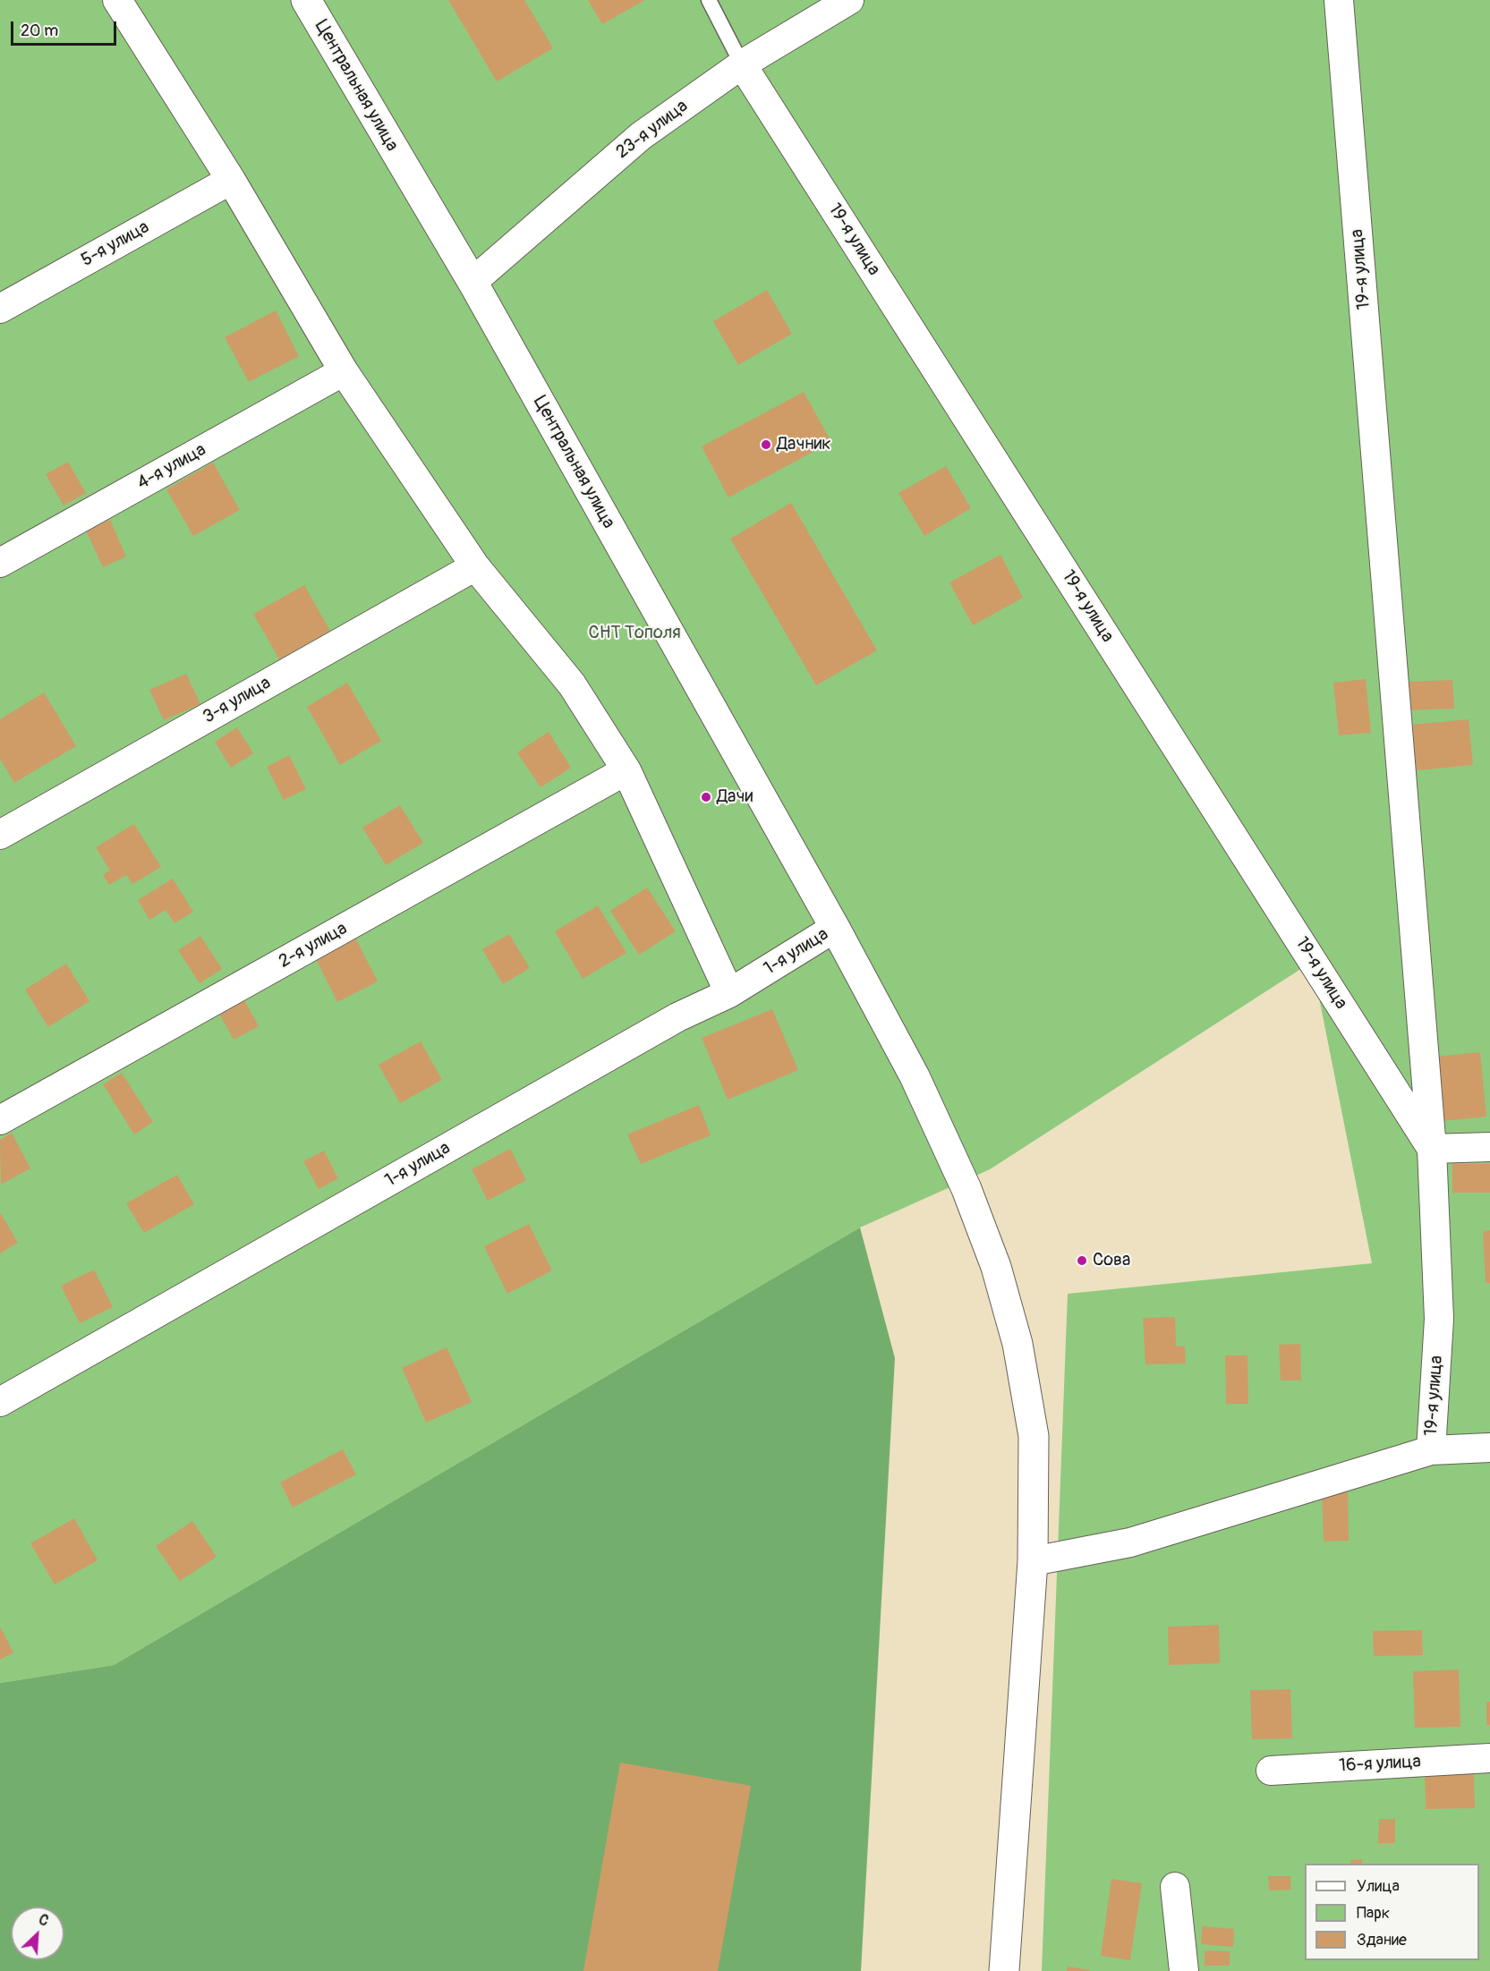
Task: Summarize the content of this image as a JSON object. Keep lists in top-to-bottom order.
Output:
{
  "streets": {
    "street": [
      "Центральная улица",
      "23-я улица",
      "19-я улица",
      "5-я улица",
      "4-я улица",
      "3-я улица",
      "2-я улица",
      "1-я улица",
      "16-я улица"
    ]
  },
  "crossings": [
    ["Центральная улица", "23-я улица"],
    ["Центральная улица", "1-я улица"],
    ["23-я улица", "19-я улица"]
  ],
  "parks": ["СНТ Тополя"],
  "places": ["Дачник", "Дачи", "Сова"],
  "legend": ["Улица", "Парк", "Здание"],
  "scale_bar": "20 m",
  "north": "top right"
}
